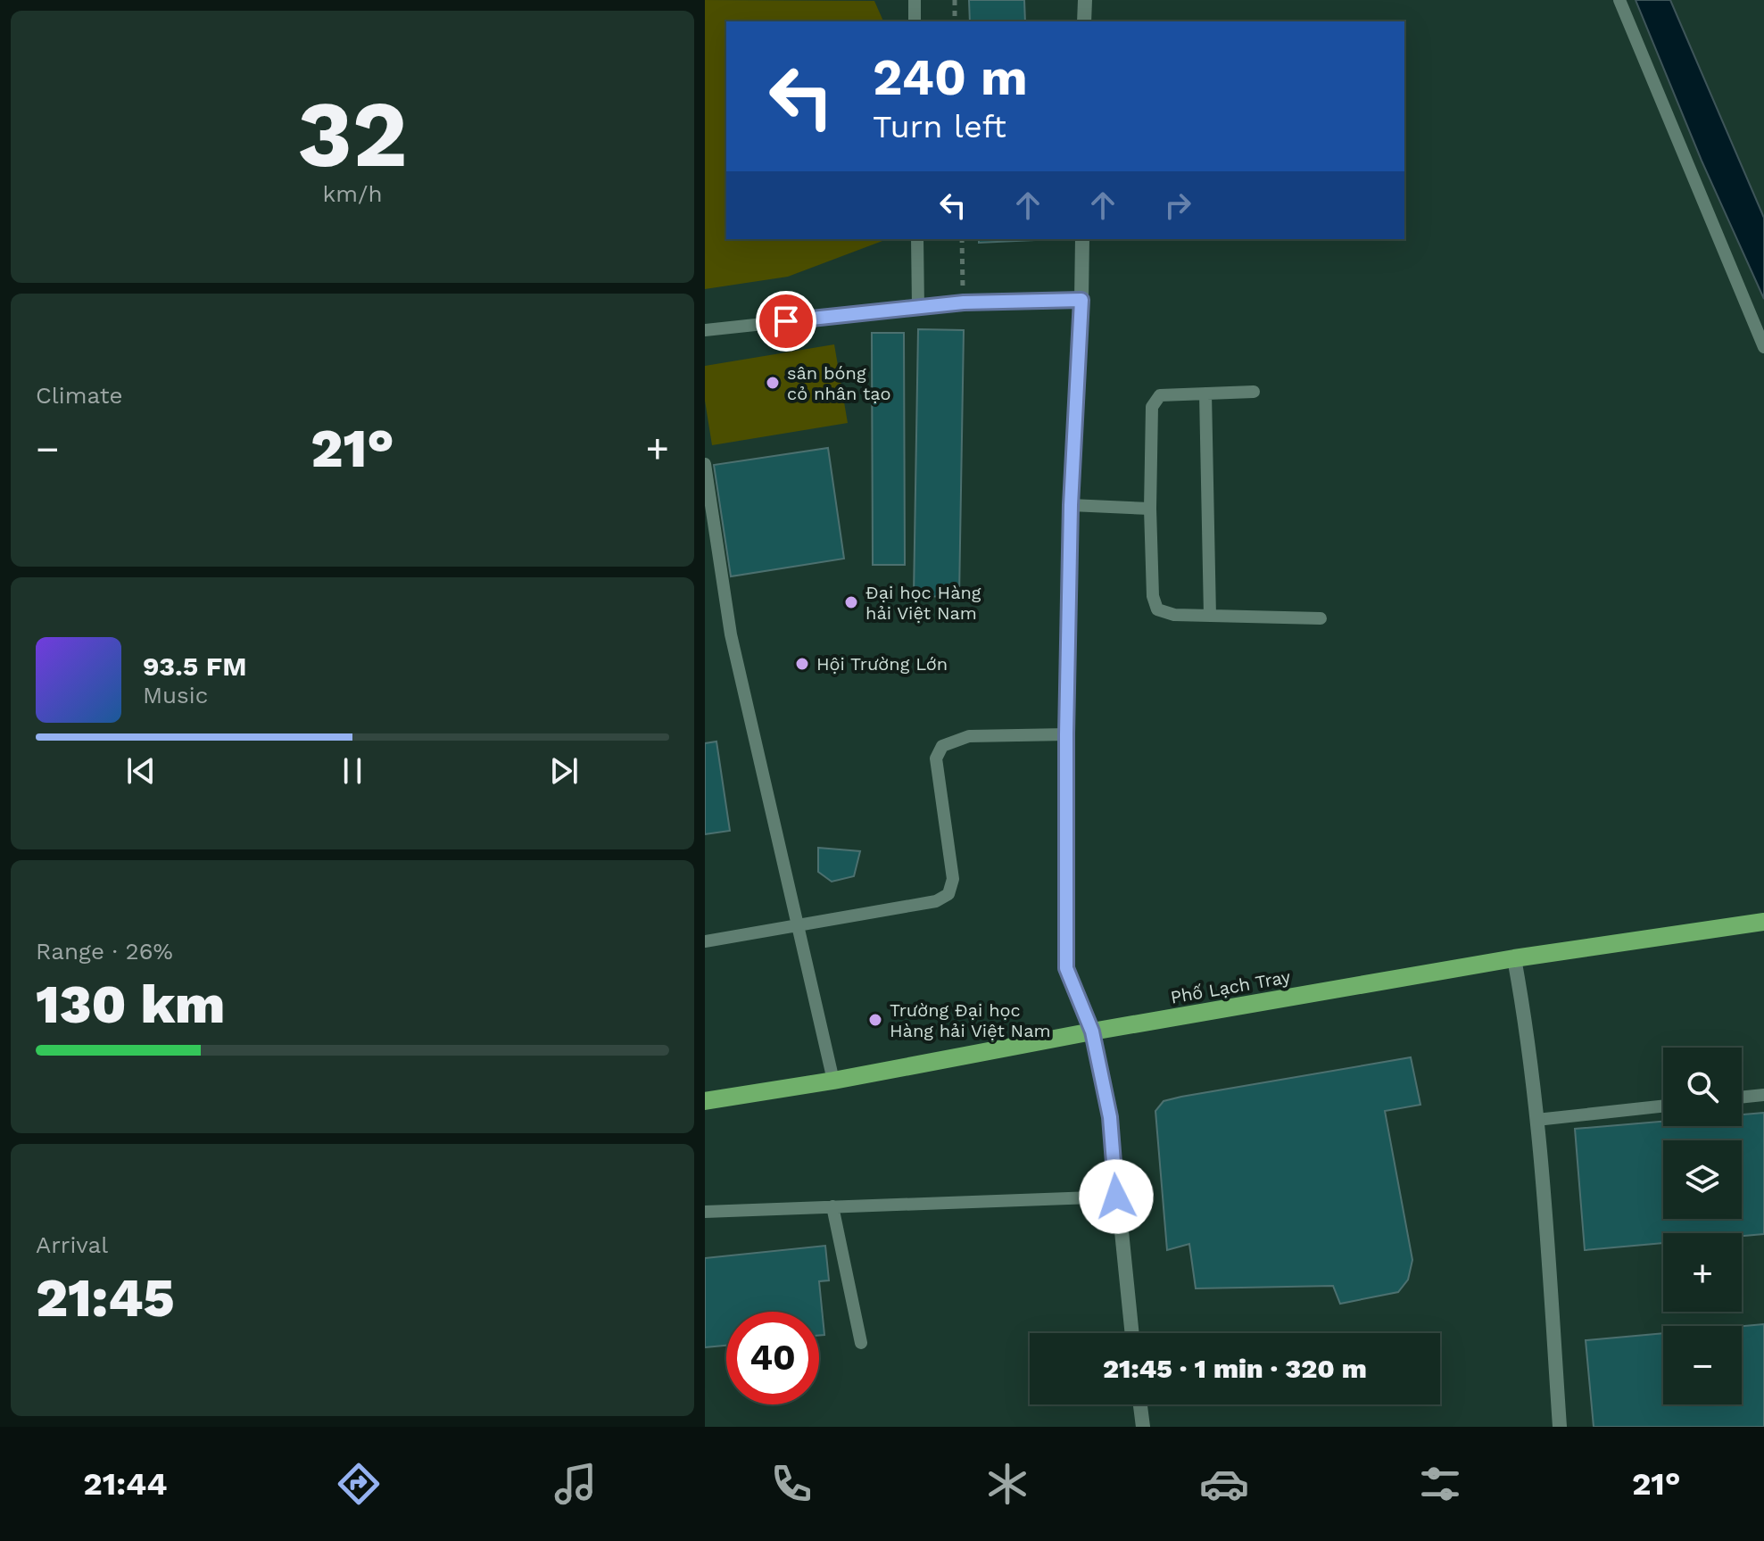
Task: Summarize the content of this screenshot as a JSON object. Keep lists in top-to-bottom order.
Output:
{
  "streets": {
    "main road": ["Phố Lạch Tray"]
  },
  "places": [
    "sân bóng cỏ nhân tạo",
    "Đại học Hàng hải Việt Nam",
    "Hội Trường Lớn",
    "Trường Đại học Hàng hải Việt Nam"
  ],
  "page": {
    "tile": [
      ["32", "km/h"],
      "Climate",
      ["Range · 26%", "130 km"],
      ["Arrival", "21:45"]
    ],
    "turn": ["240 m", "Turn left"],
    "heat": ["−", "21°", "+"],
    "song": ["93.5 FM", "Music"],
    "map_buttons": ["+", "−"],
    "limit": "40",
    "trip": "21:45 · 1 min · 320 m",
    "tabs": ["21:44", "21°"]
  }
}
